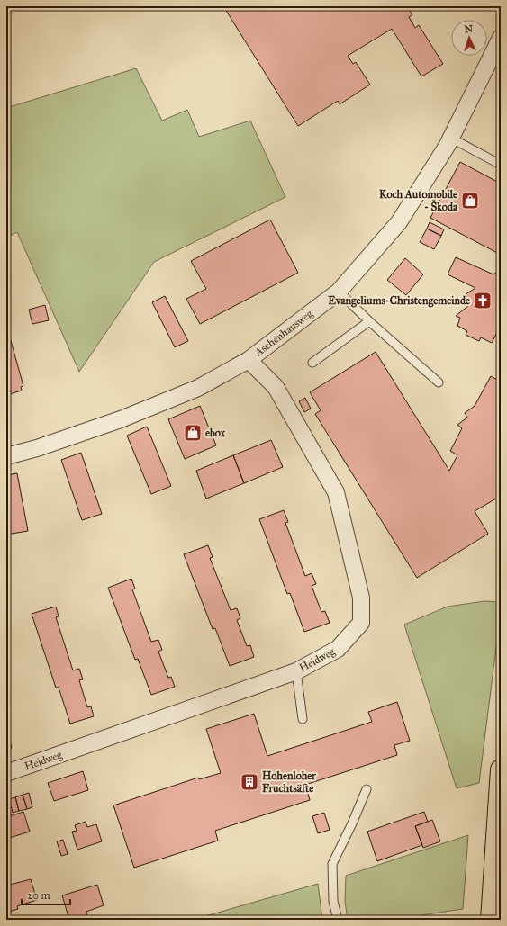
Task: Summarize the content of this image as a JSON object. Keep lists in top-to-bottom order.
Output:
{
  "streets": {
    "street": ["Aschenhausweg", "Heidweg"]
  },
  "crossings": [
    ["Aschenhausweg", "Heidweg"]
  ],
  "places": {
    "shop": ["Koch Automobile - Škoda", "ebox"],
    "church": ["Evangeliums-Christengemeinde"],
    "building": ["Hohenloher Fruchtsäfte"]
  },
  "scale_bar": "20 m",
  "north": "top"
}
